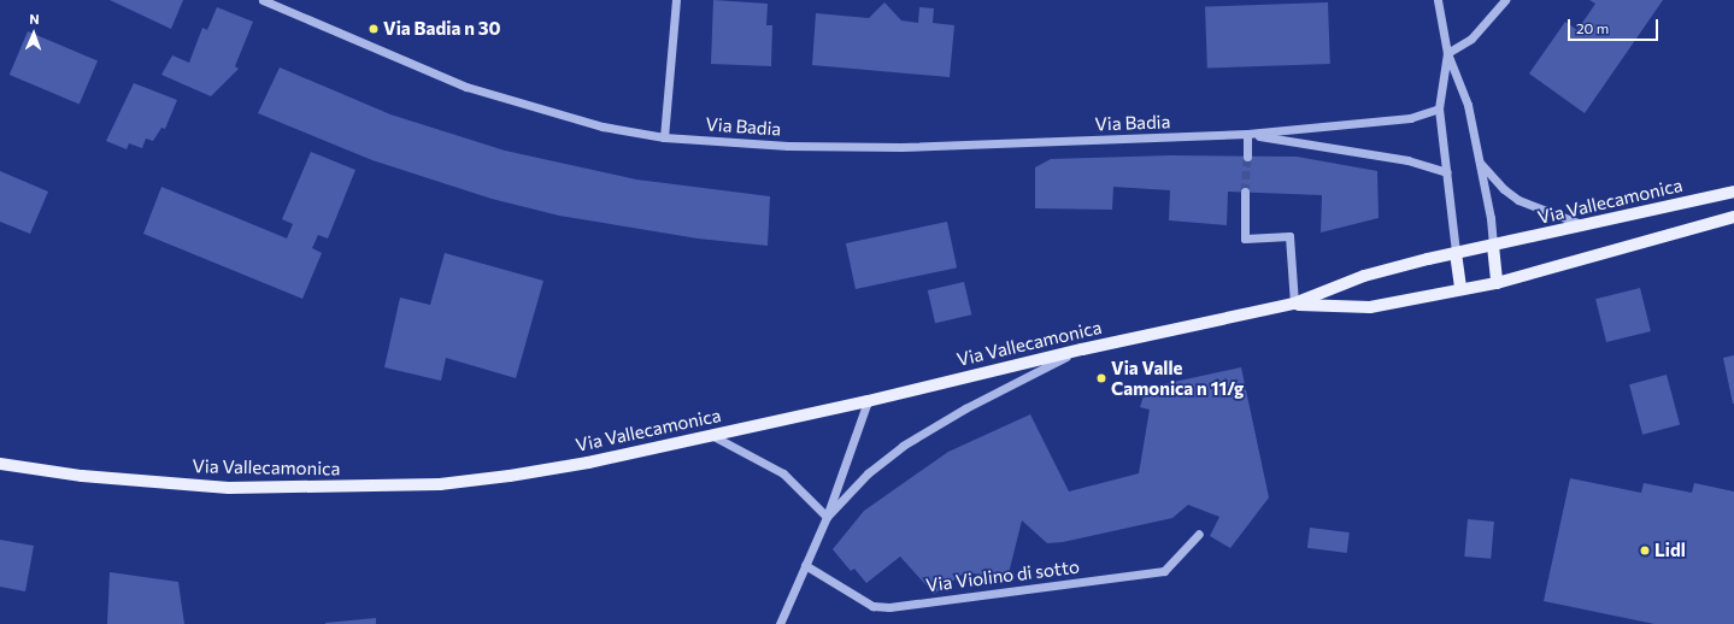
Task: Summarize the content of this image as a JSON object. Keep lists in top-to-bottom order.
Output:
{
  "streets": {
    "main road": ["Via Vallecamonica"],
    "street": ["Via Badia", "Via Violino di sotto"]
  },
  "places": ["Via Badia n 30", "Via Valle Camonica n 11/g", "Lidl"],
  "scale_bar": "20 m",
  "north": "top"
}
